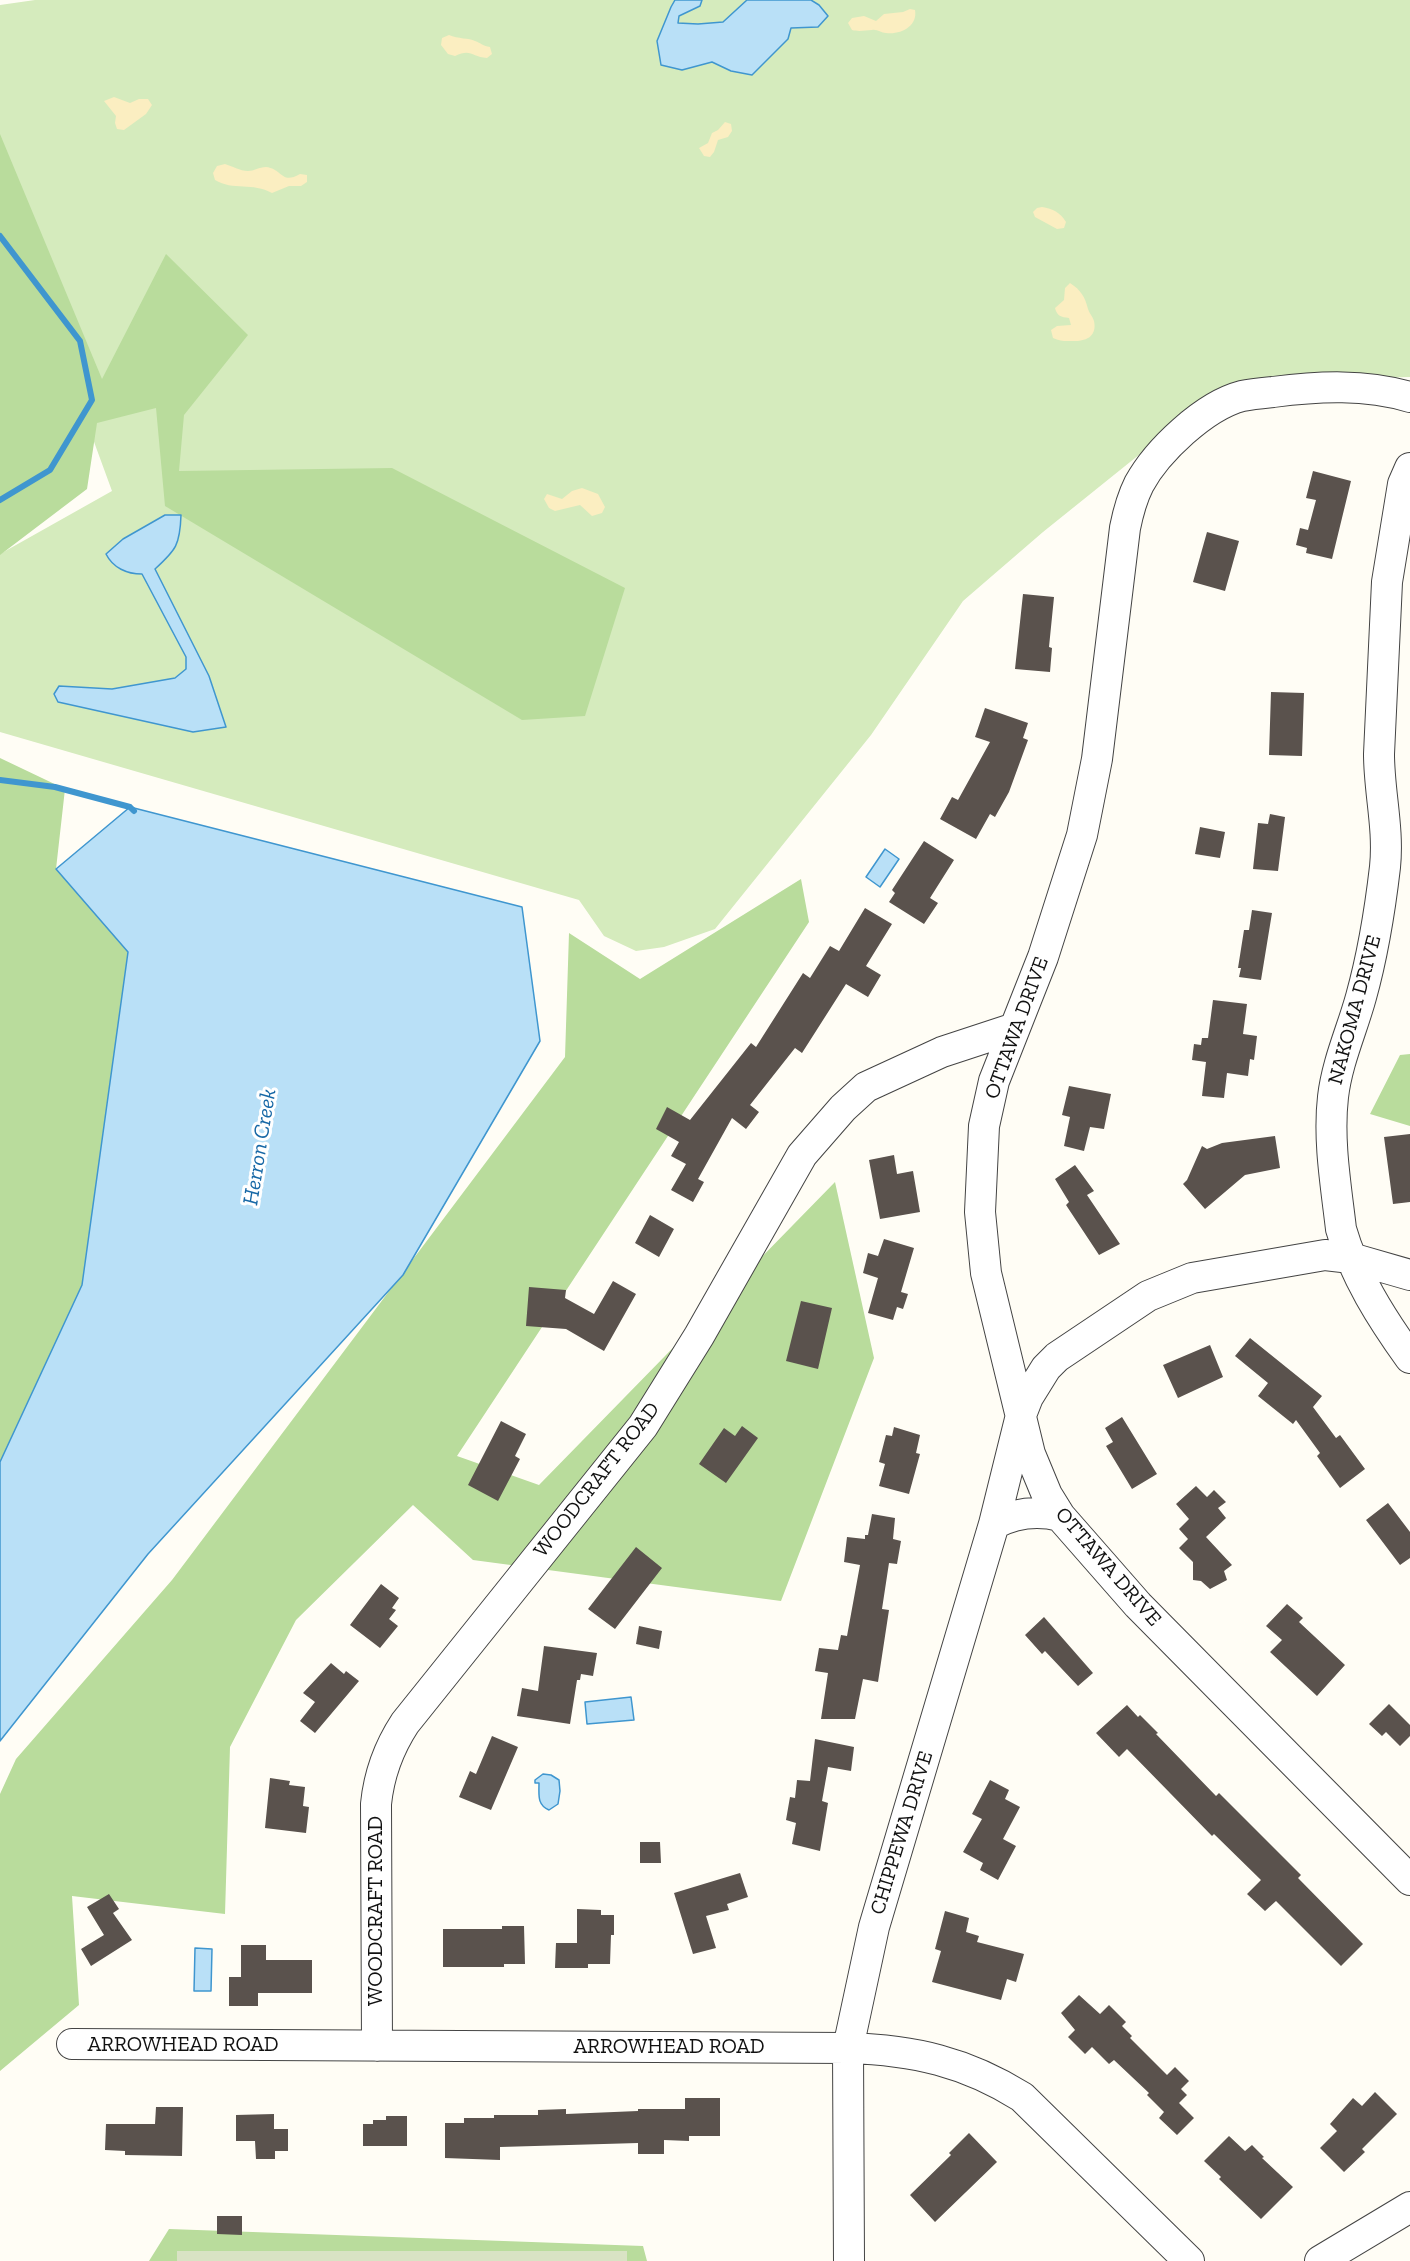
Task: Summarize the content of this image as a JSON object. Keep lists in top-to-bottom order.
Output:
{
  "streets": {
    "street": [
      "NAKOMA DRIVE",
      "OTTAWA DRIVE",
      "WOODCRAFT ROAD",
      "CHIPPEWA DRIVE",
      "ARROWHEAD ROAD"
    ]
  },
  "crossings": [
    ["NAKOMA DRIVE", "CHIPPEWA DRIVE"],
    ["OTTAWA DRIVE", "WOODCRAFT ROAD"],
    ["OTTAWA DRIVE", "CHIPPEWA DRIVE"],
    ["WOODCRAFT ROAD", "ARROWHEAD ROAD"],
    ["CHIPPEWA DRIVE", "ARROWHEAD ROAD"]
  ],
  "water": ["Herron Creek"]
}
